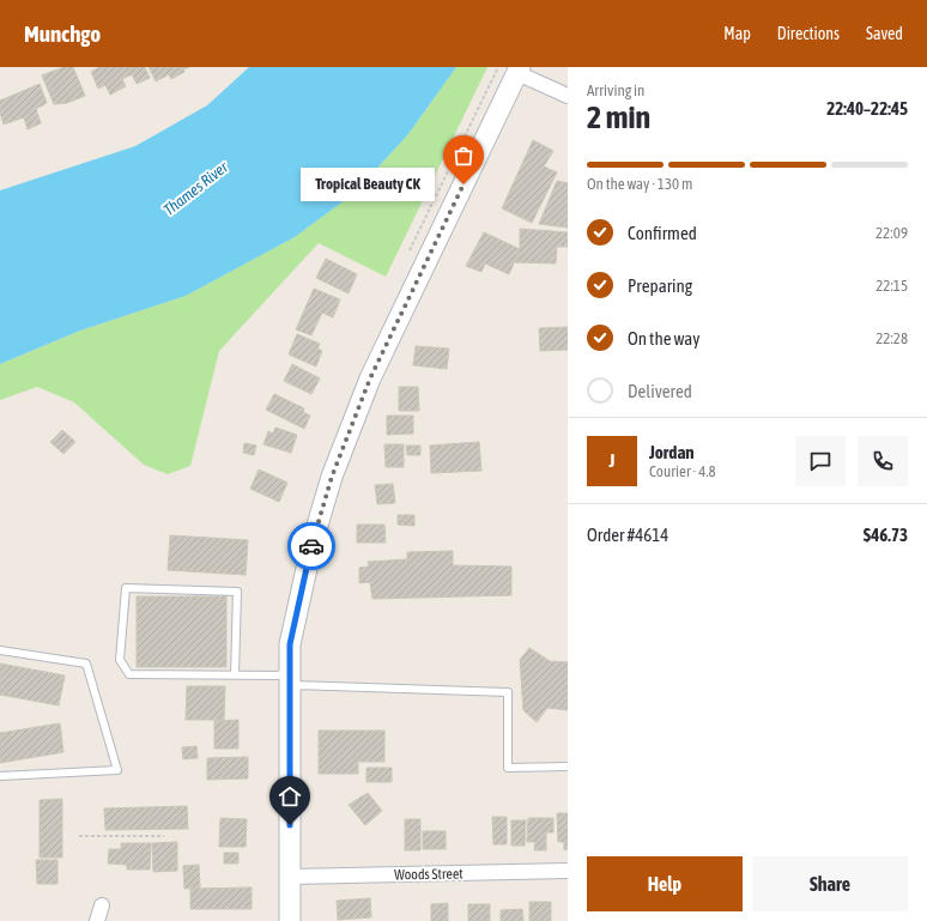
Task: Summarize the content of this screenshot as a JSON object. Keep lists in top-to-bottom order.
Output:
{
  "streets": {
    "street": ["Woods Street"]
  },
  "water": ["Thames River"],
  "places": ["Tropical Beauty CK"],
  "page": {
    "header": "Munchgo",
    "nav": ["Map", "Directions", "Saved"],
    "heading": ["2 min", "Arriving in", "22:40–22:45"],
    "panel": [
      "Jordan",
      "Courier · 4.8",
      "Order #4614",
      "$46.73"
    ],
    "bar": "On the way · 130 m",
    "bubble": "Tropical Beauty CK",
    "list": [
      ["Confirmed", "22:09"],
      ["Preparing", "22:15"],
      ["On the way", "22:28"],
      "Delivered"
    ],
    "round": "J",
    "buttons": ["Help", "Share"]
  }
}
